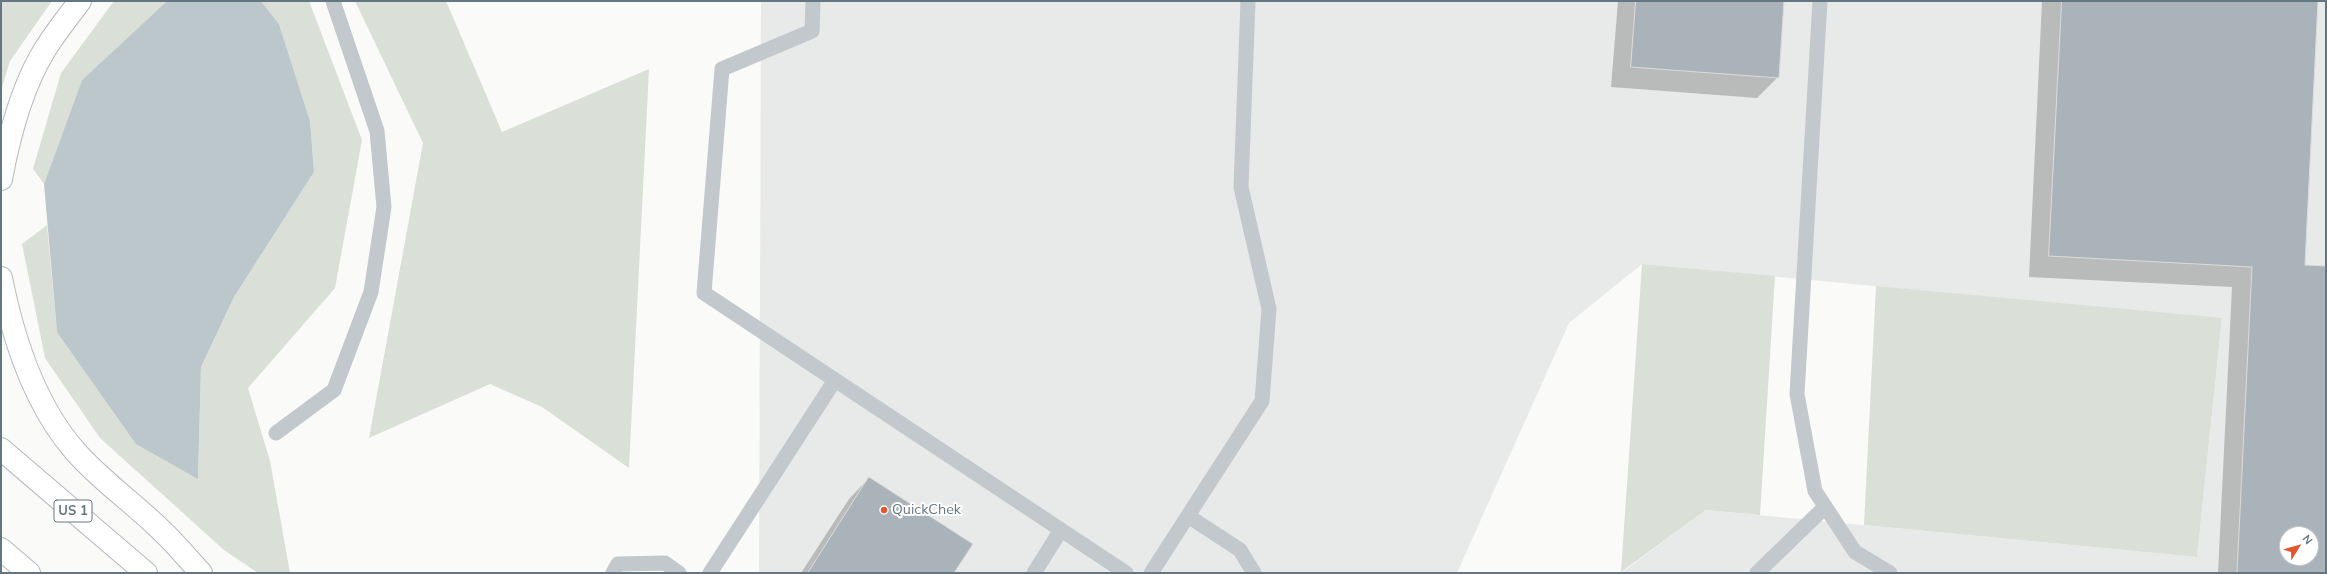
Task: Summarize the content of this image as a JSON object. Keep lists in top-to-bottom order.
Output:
{
  "streets": {
    "highway": ["US 1"]
  },
  "places": ["QuickChek"],
  "north": "top right"
}
